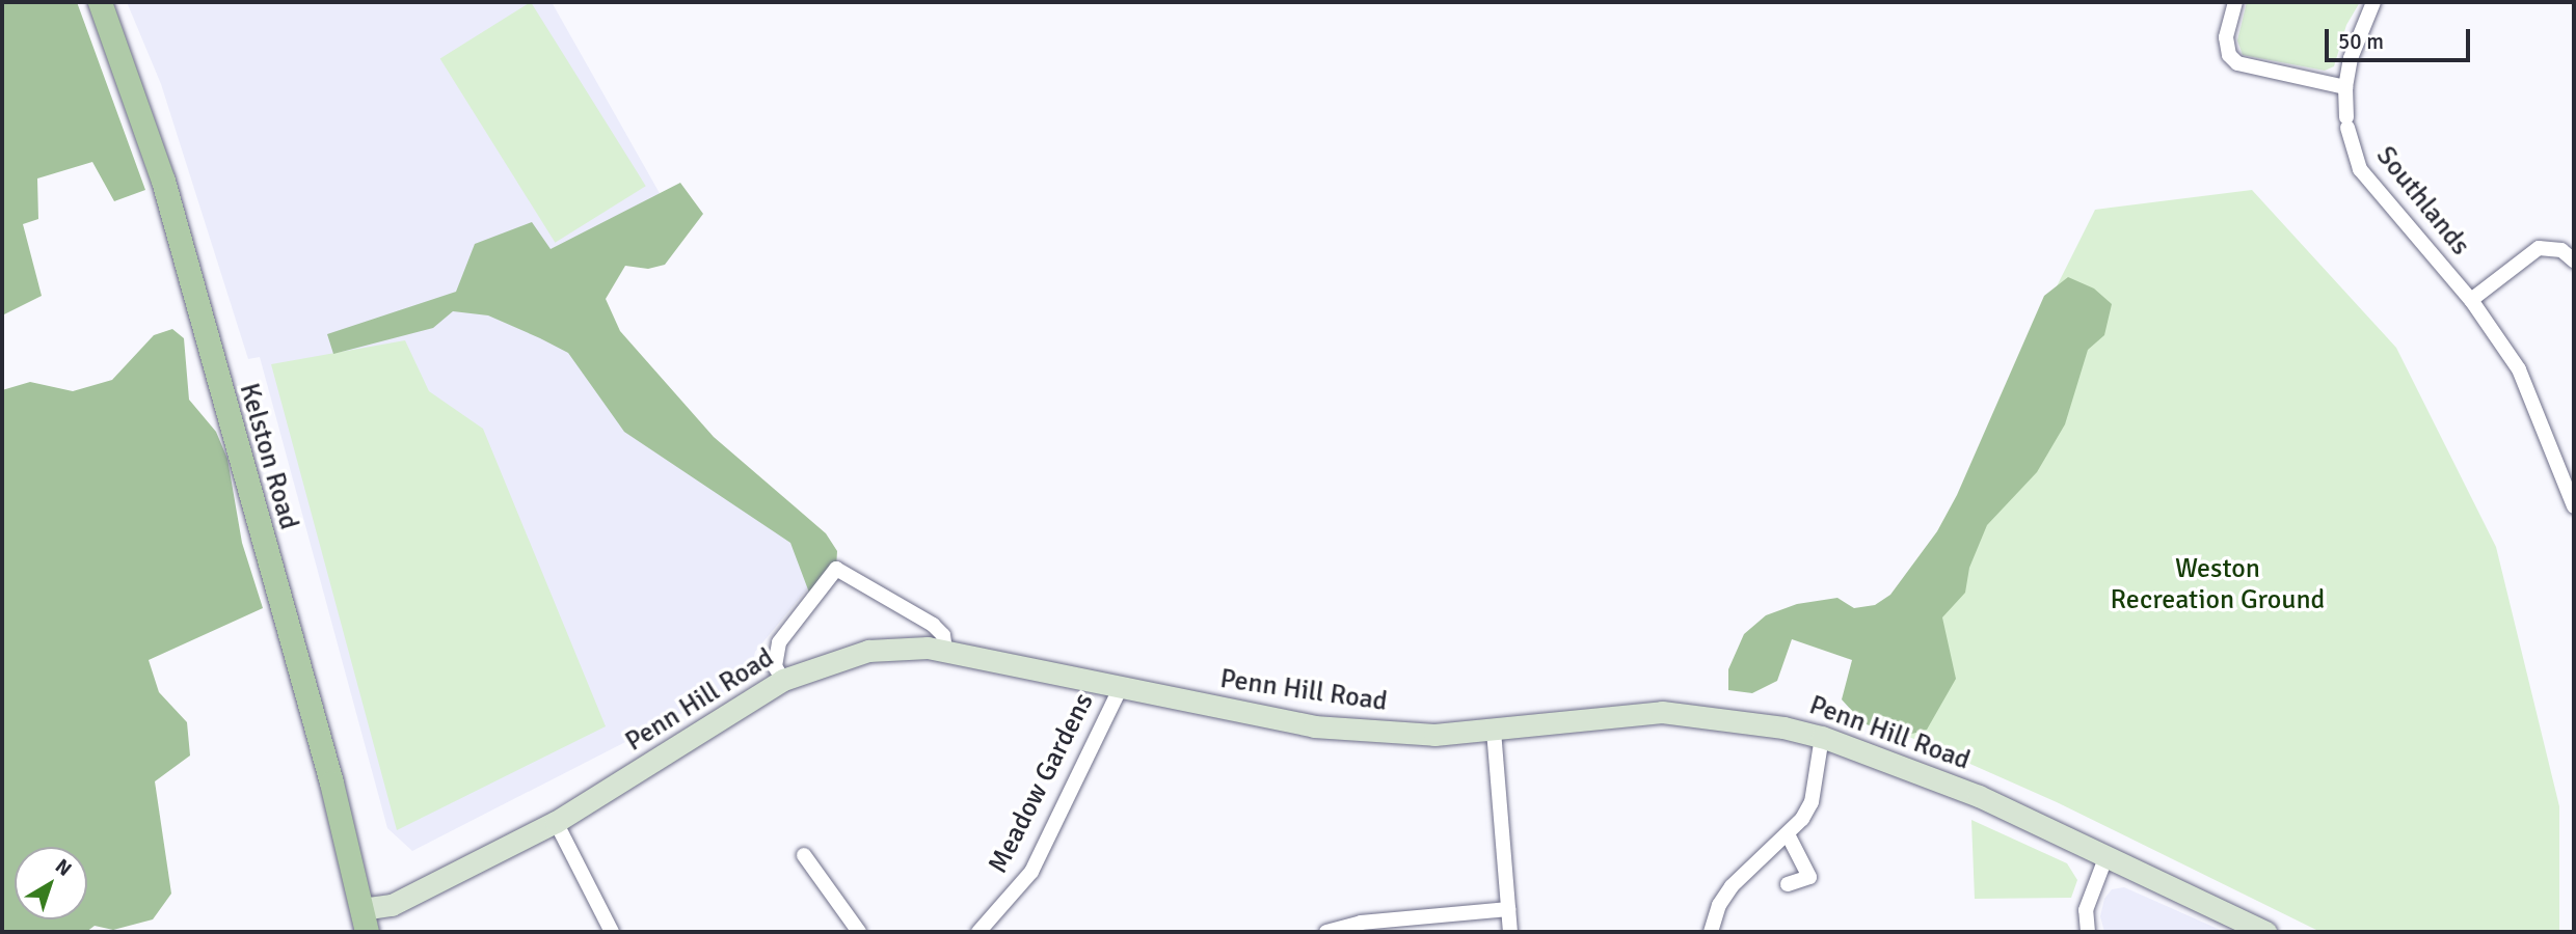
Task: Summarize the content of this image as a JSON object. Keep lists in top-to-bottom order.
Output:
{
  "streets": {
    "main road": ["Kelston Road"],
    "street": ["Southlands", "Penn Hill Road", "Meadow Gardens"]
  },
  "crossings": [
    ["Kelston Road", "Penn Hill Road"],
    ["Penn Hill Road", "Meadow Gardens"]
  ],
  "parks": ["Weston Recreation Ground"],
  "scale_bar": "50 m",
  "north": "top right"
}
